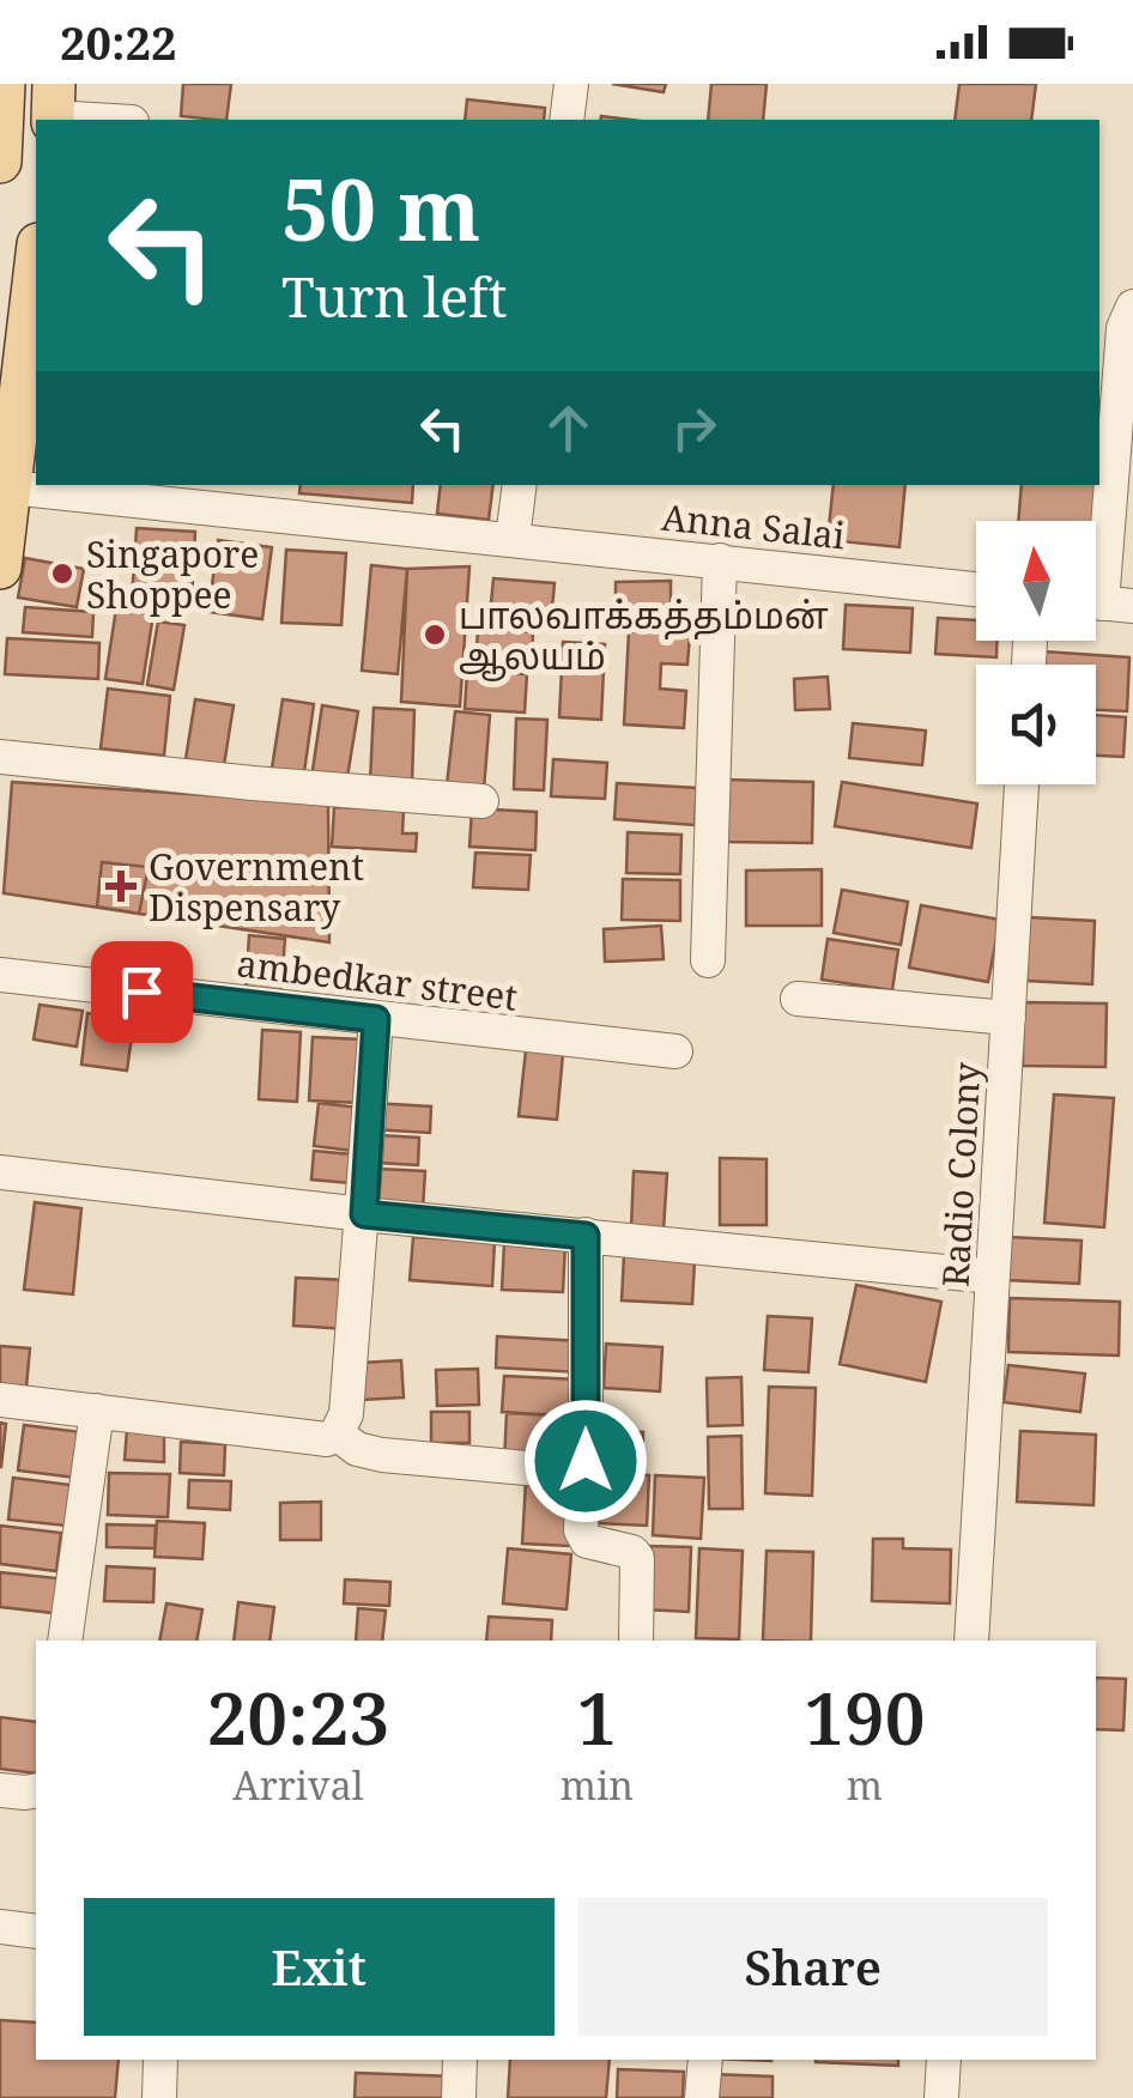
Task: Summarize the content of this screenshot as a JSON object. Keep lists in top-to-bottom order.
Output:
{
  "streets": {
    "street": ["Anna Salai", "ambedkar street", "Radio Colony"]
  },
  "places": {
    "other": ["Singapore Shoppee", "பாலவாக்கத்தம்மன் ஆலயம்"],
    "health": ["Government Dispensary"]
  },
  "north": "top",
  "page": {
    "status": "20:22",
    "turn": ["50 m", "Turn left"],
    "eta": [
      "20:23",
      "Arrival",
      "1",
      "min",
      "190",
      "m"
    ],
    "buttons": ["Exit", "Share"]
  }
}
